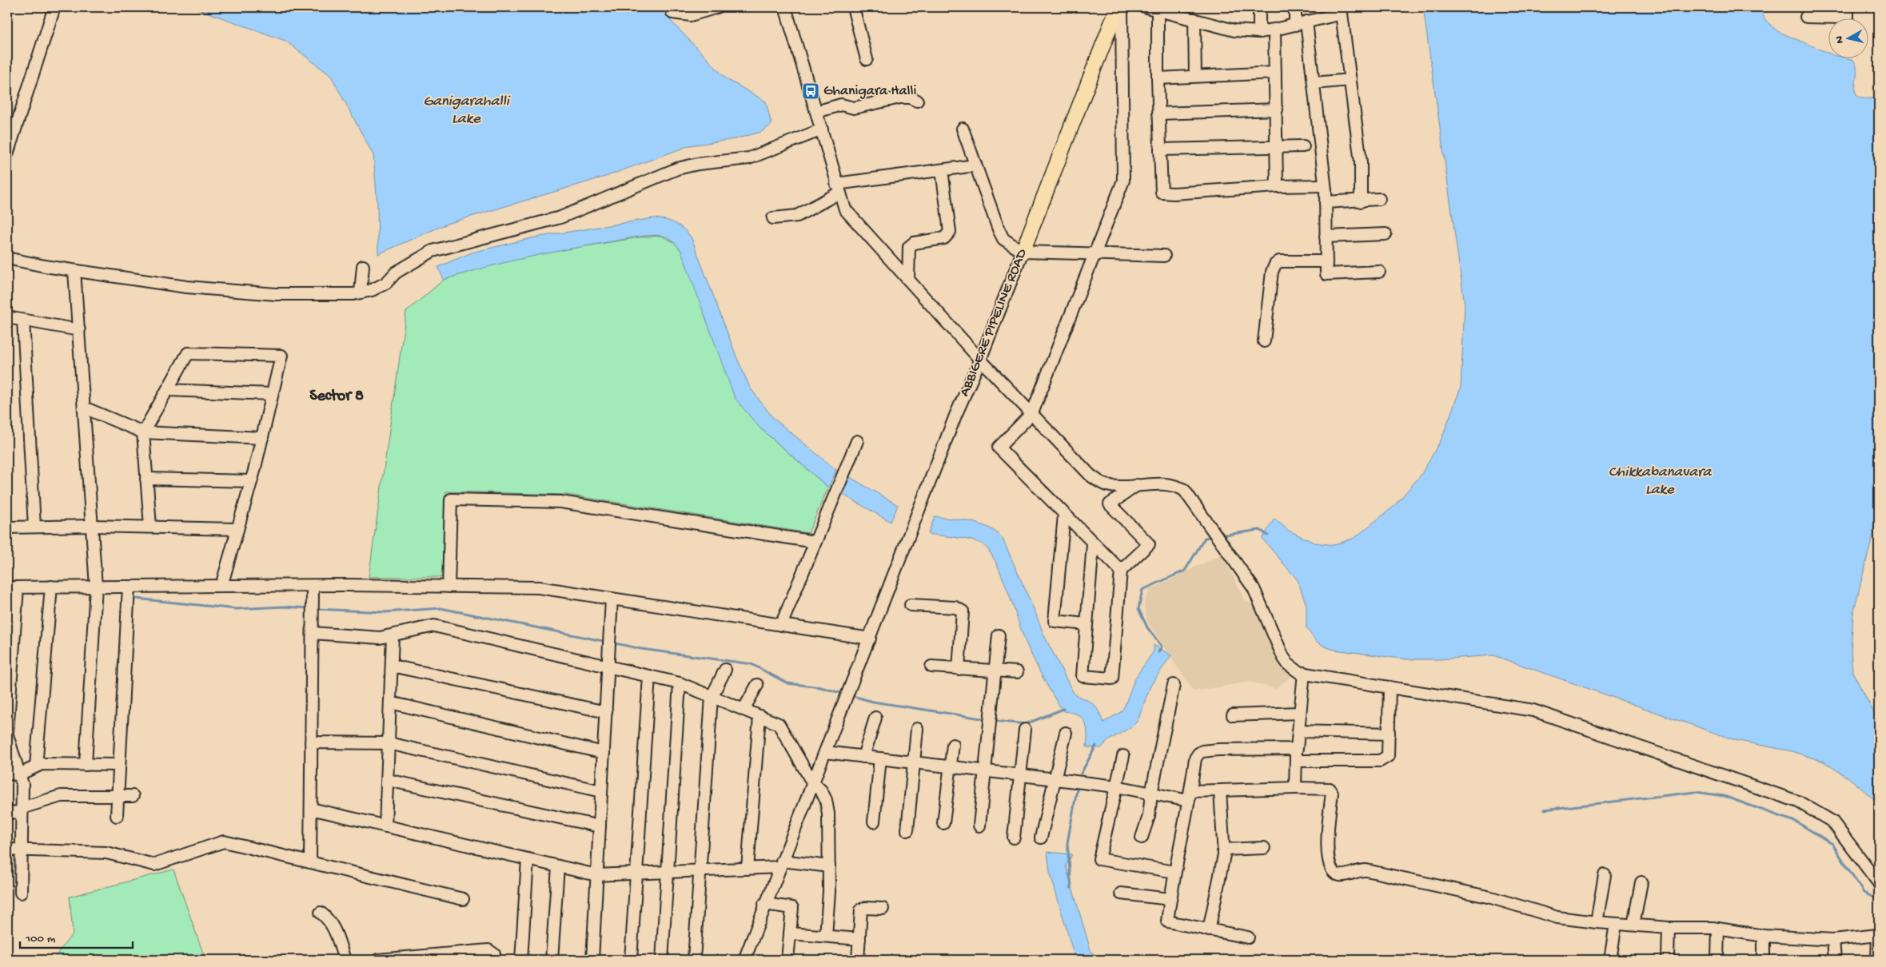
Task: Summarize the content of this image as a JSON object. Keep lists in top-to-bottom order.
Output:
{
  "streets": {
    "main road": ["ABBIGERE PIPELINE ROAD"]
  },
  "districts": ["Sector 8"],
  "water": ["Ganigarahalli Lake", "Chikkabanavara Lake"],
  "places": {
    "bus stop": ["Ghanigara Halli"]
  },
  "scale_bar": "100 m",
  "north": "left"
}
